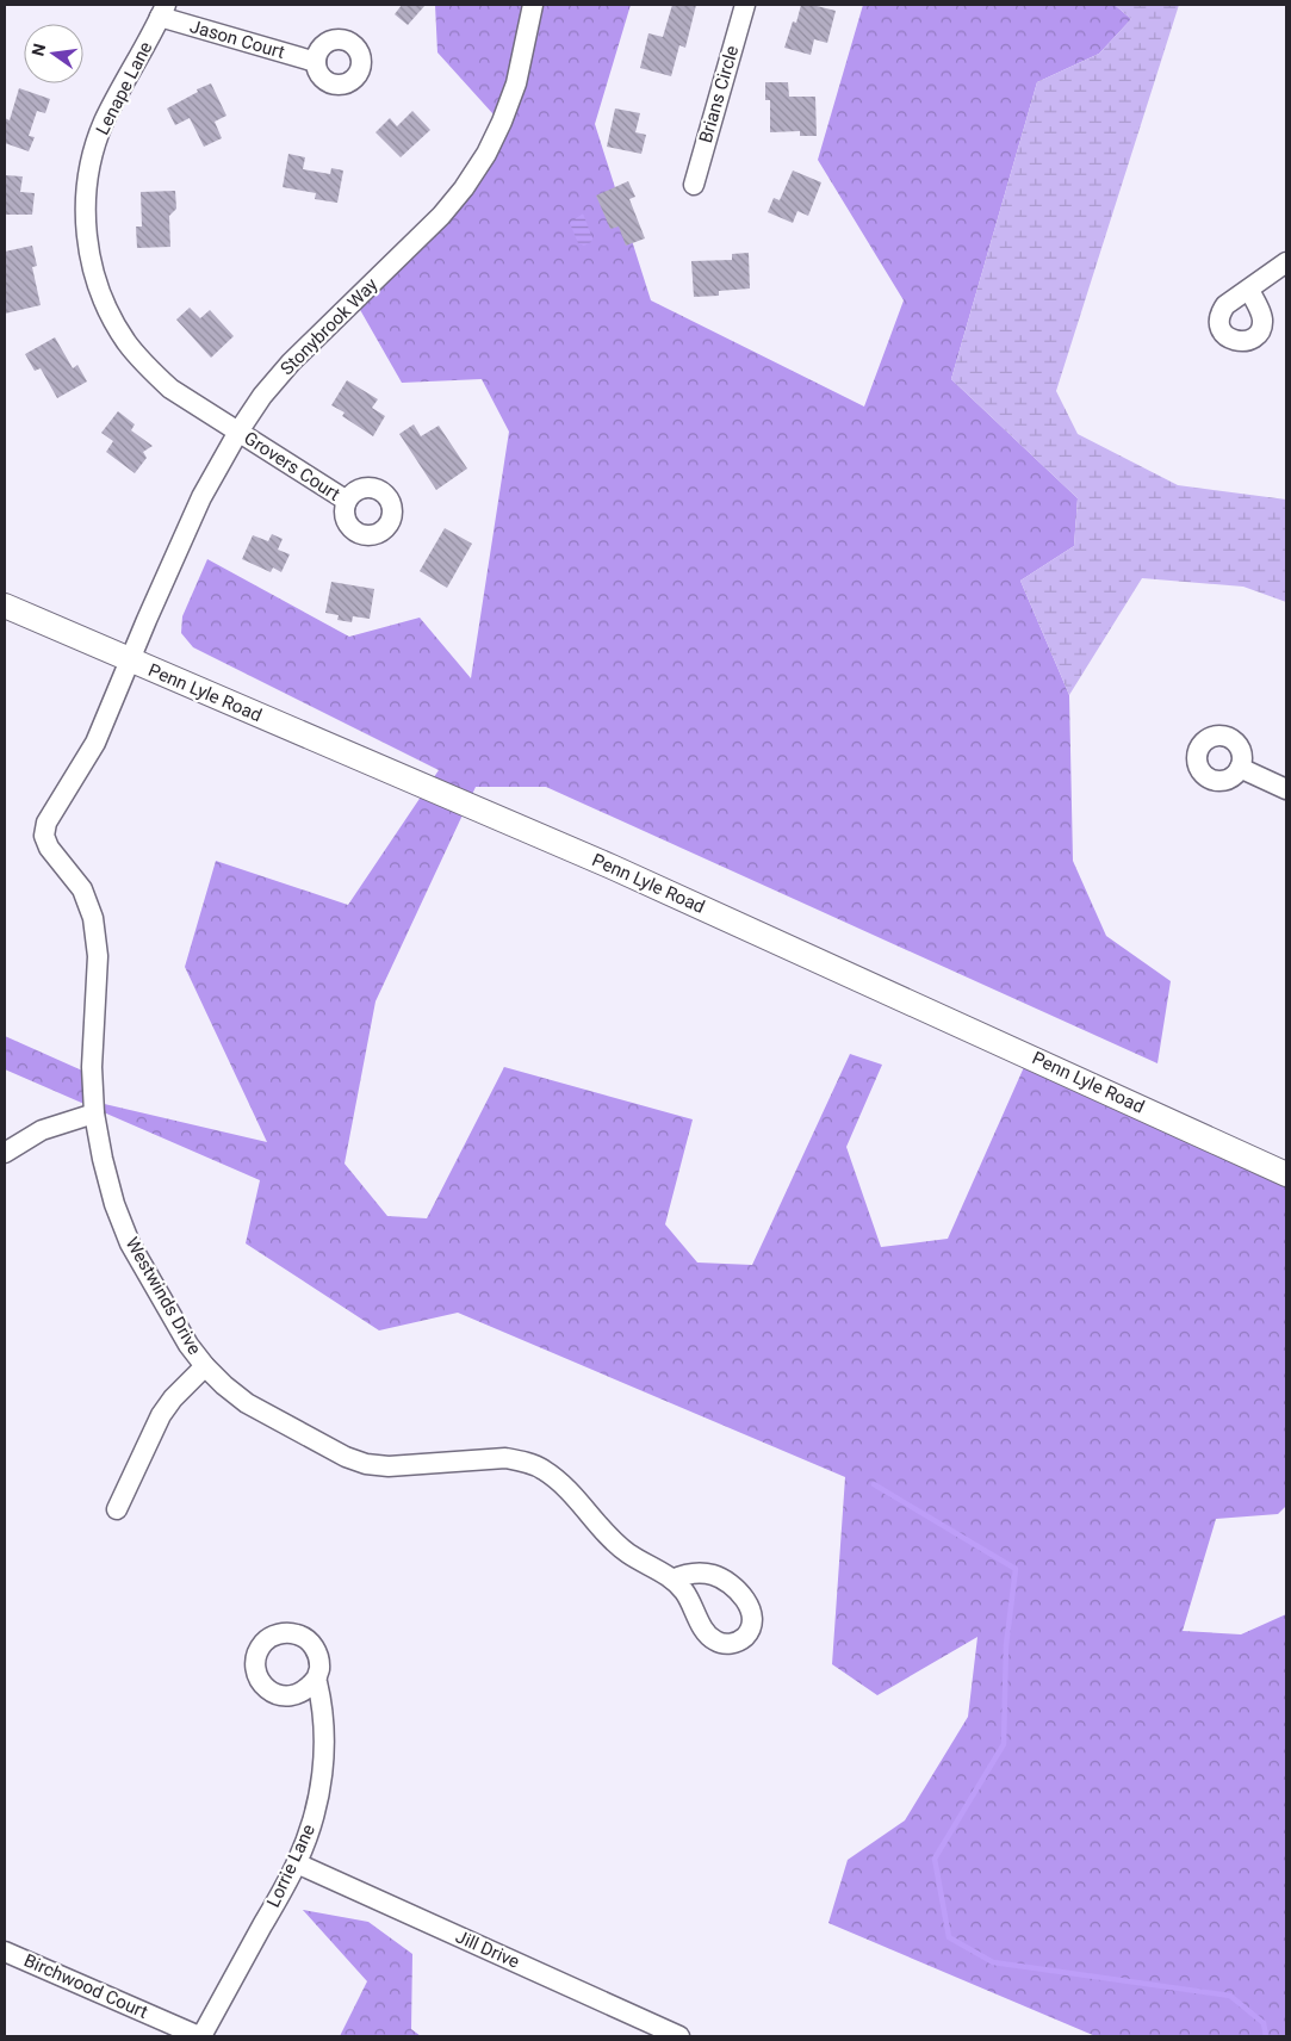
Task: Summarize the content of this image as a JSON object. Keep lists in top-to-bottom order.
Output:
{
  "streets": {
    "street": [
      "Jason Court",
      "Lenape Lane",
      "Brians Circle",
      "Stonybrook Way",
      "Grovers Court",
      "Penn Lyle Road",
      "Westwinds Drive",
      "Lorrie Lane",
      "Jill Drive",
      "Birchwood Court"
    ]
  },
  "crossings": [
    ["Jason Court", "Lenape Lane"],
    ["Lenape Lane", "Stonybrook Way"],
    ["Lenape Lane", "Grovers Court"],
    ["Stonybrook Way", "Grovers Court"],
    ["Stonybrook Way", "Penn Lyle Road"],
    ["Stonybrook Way", "Westwinds Drive"],
    ["Penn Lyle Road", "Westwinds Drive"],
    ["Lorrie Lane", "Jill Drive"],
    ["Lorrie Lane", "Birchwood Court"]
  ],
  "north": "left"
}
